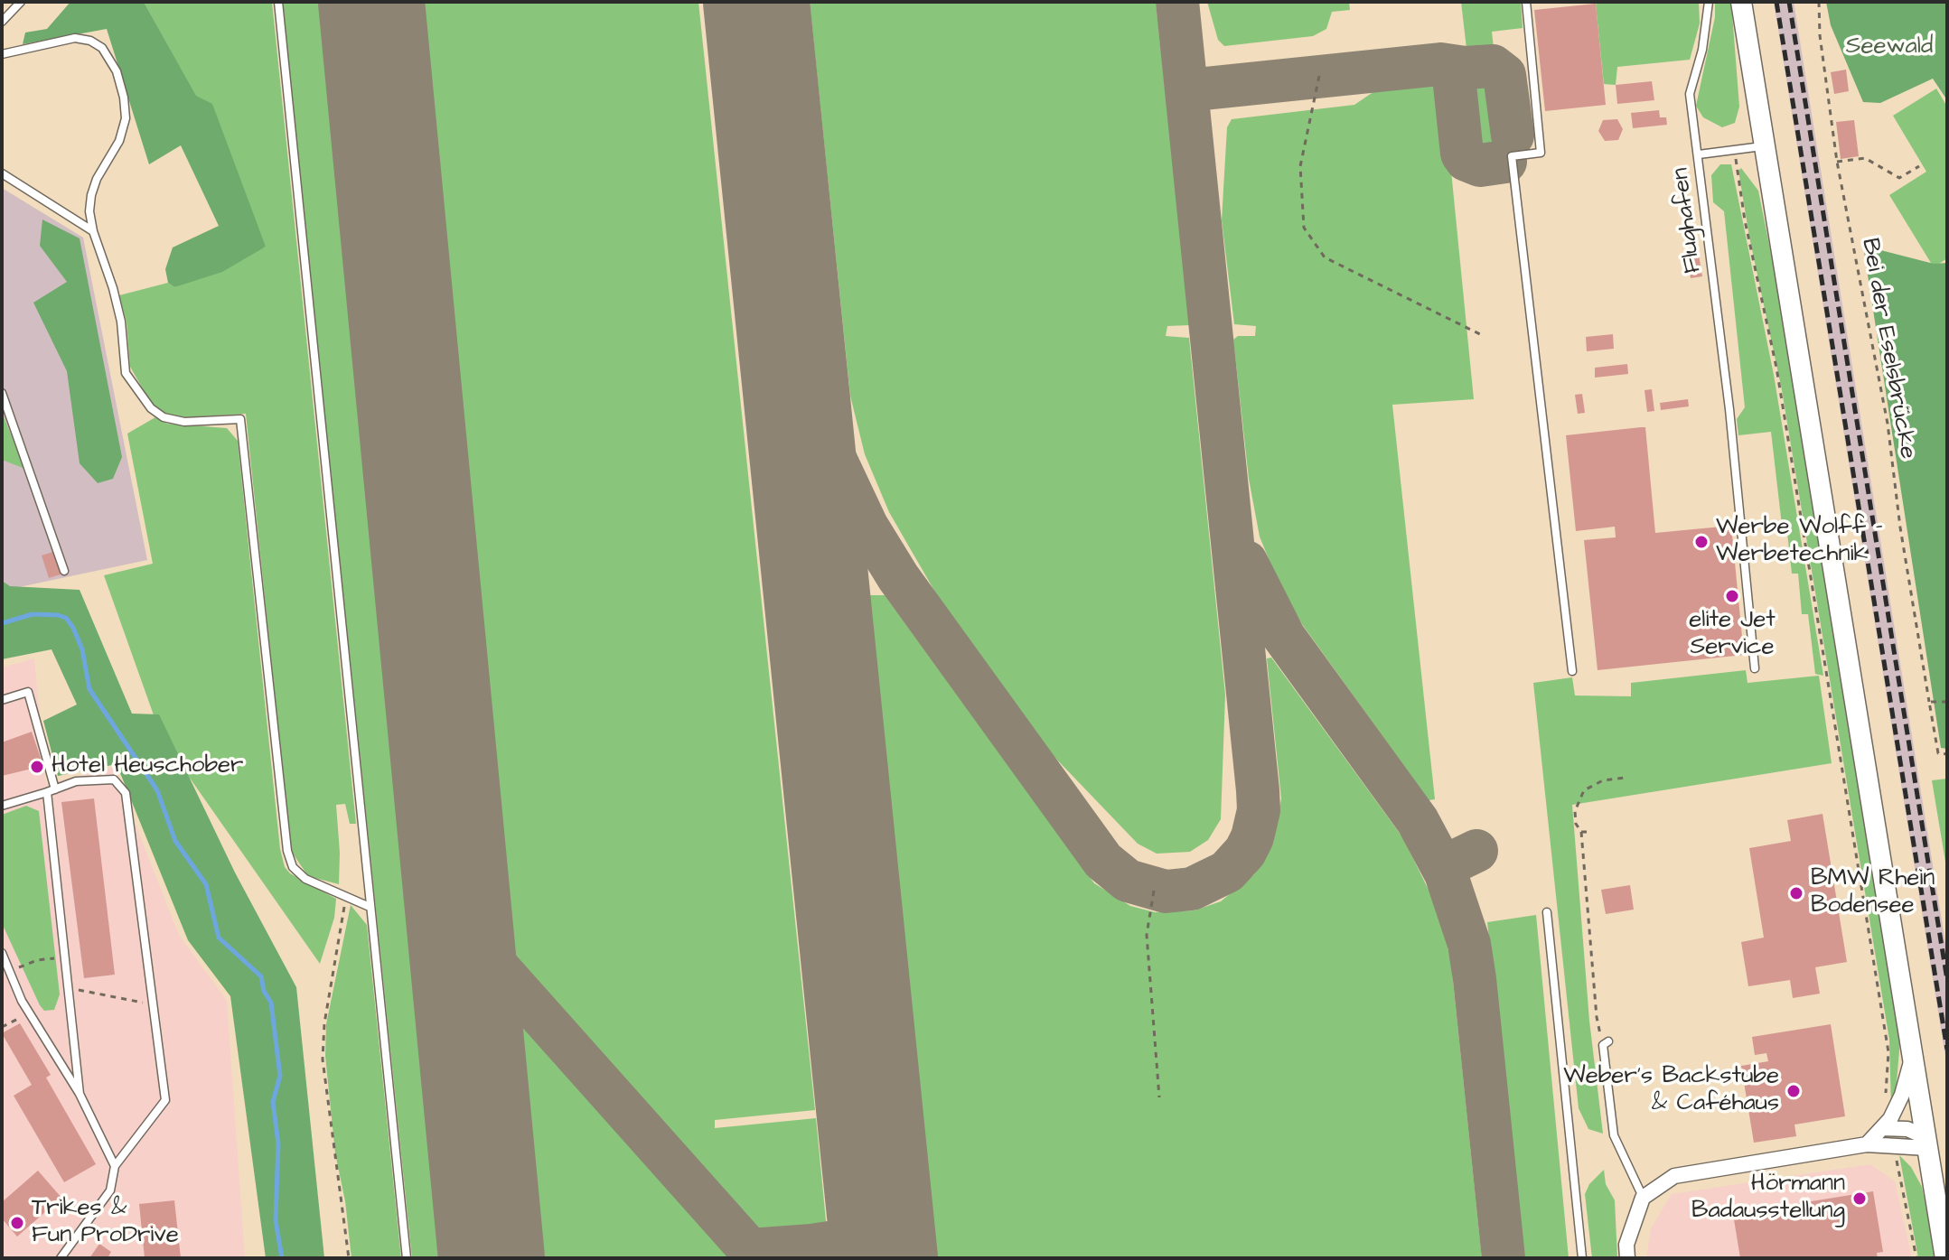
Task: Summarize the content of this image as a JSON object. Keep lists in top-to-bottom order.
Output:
{
  "streets": {
    "lane": ["Flughafen"],
    "path": ["Bei der Eselsbrücke"]
  },
  "parks": ["Seewald"],
  "places": [
    "Werbe Wolff - Werbetechnik",
    "elite Jet Service",
    "Hotel Heuschober",
    "BMW Rhein Bodensee",
    "Weber's Backstube & Caféhaus",
    "Hörmann Badausstellung",
    "Trikes & Fun ProDrive"
  ]
}
